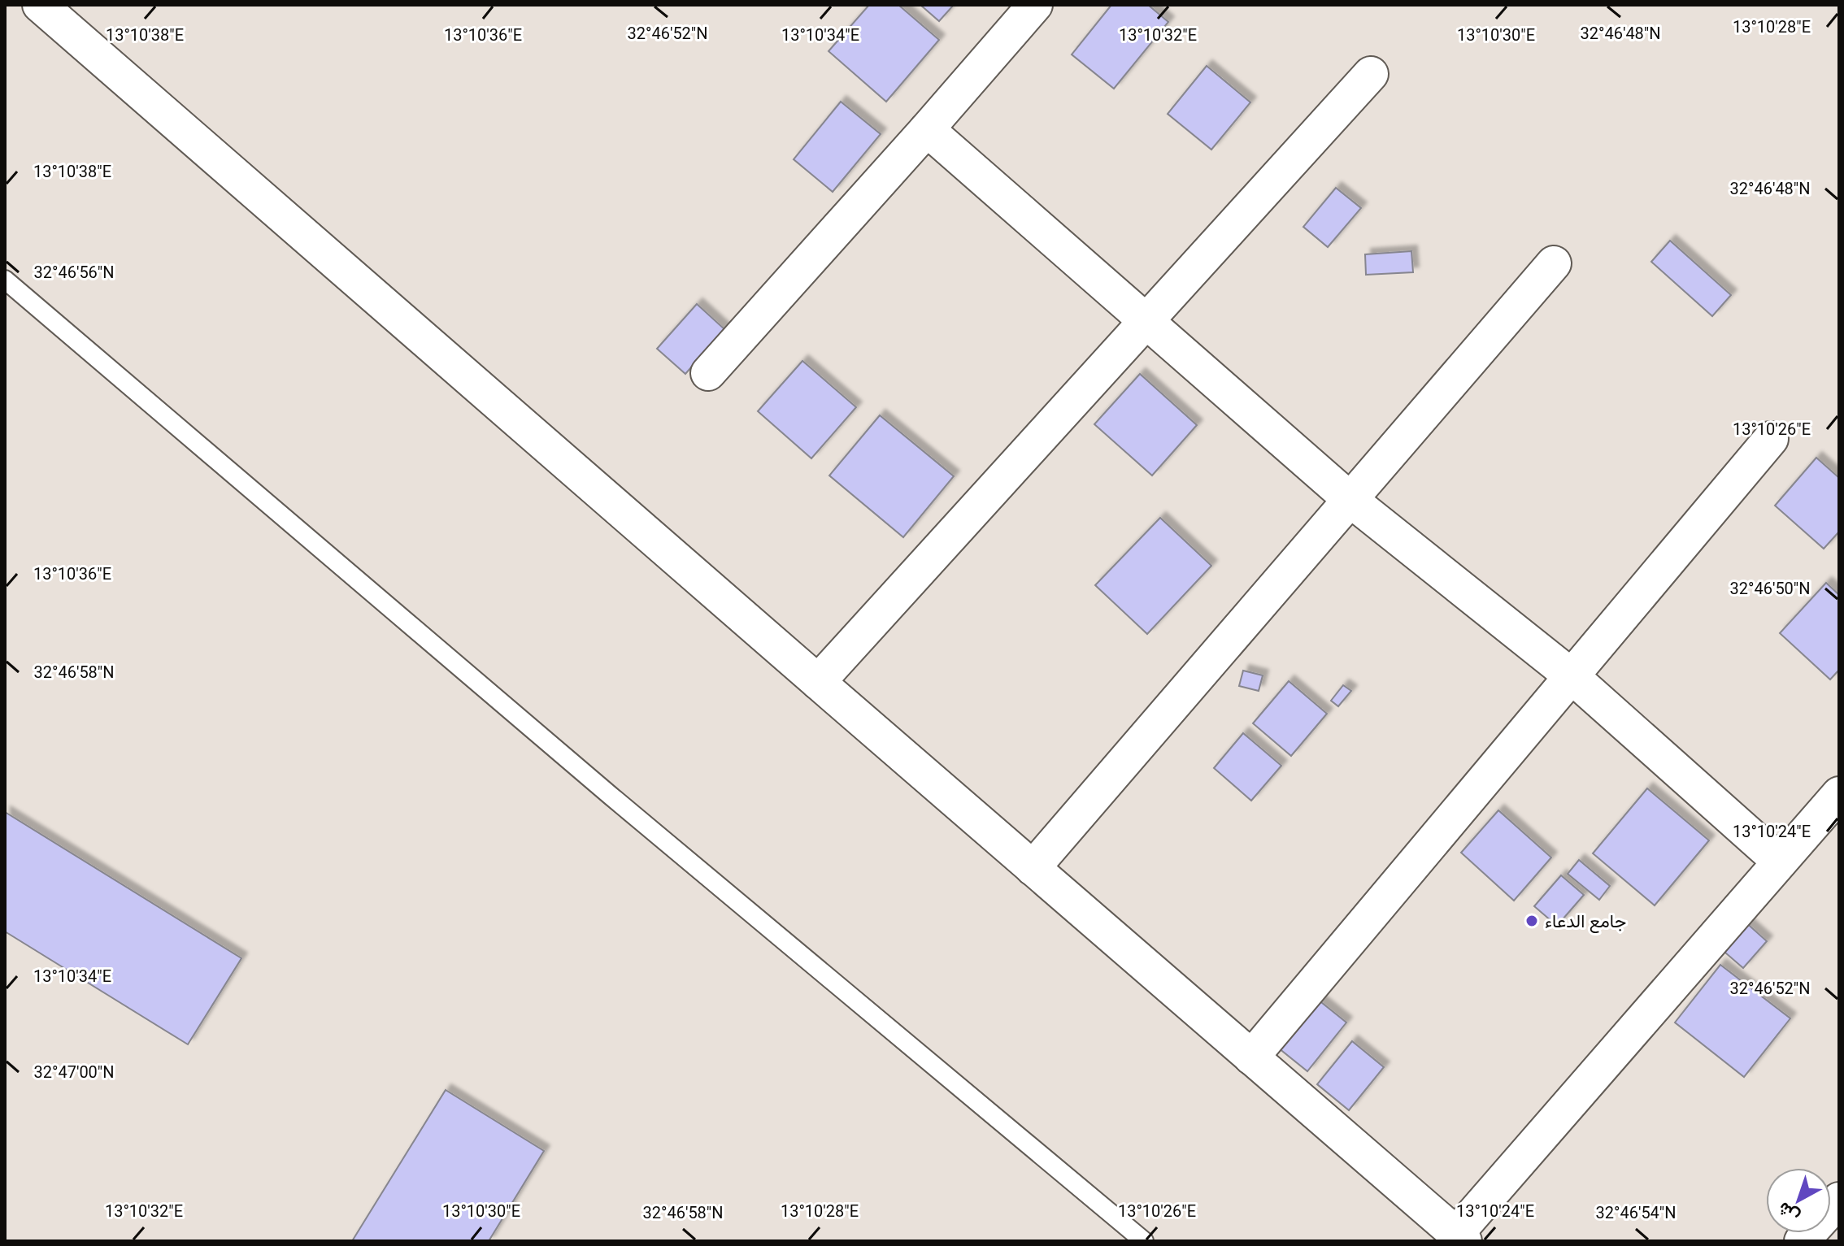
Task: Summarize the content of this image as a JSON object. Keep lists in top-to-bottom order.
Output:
{
  "places": ["جامع الدعاء"],
  "north": "bottom left",
  "coordinates": [
    "13°10'28\"E",
    "32°46'52\"N",
    "32°46'48\"N",
    "13°10'38\"E",
    "13°10'36\"E",
    "13°10'34\"E",
    "13°10'32\"E",
    "13°10'30\"E",
    "32°46'56\"N",
    "13°10'26\"E",
    "32°46'50\"N",
    "32°46'58\"N",
    "13°10'24\"E",
    "32°47'00\"N",
    "32°46'54\"N"
  ]
}
